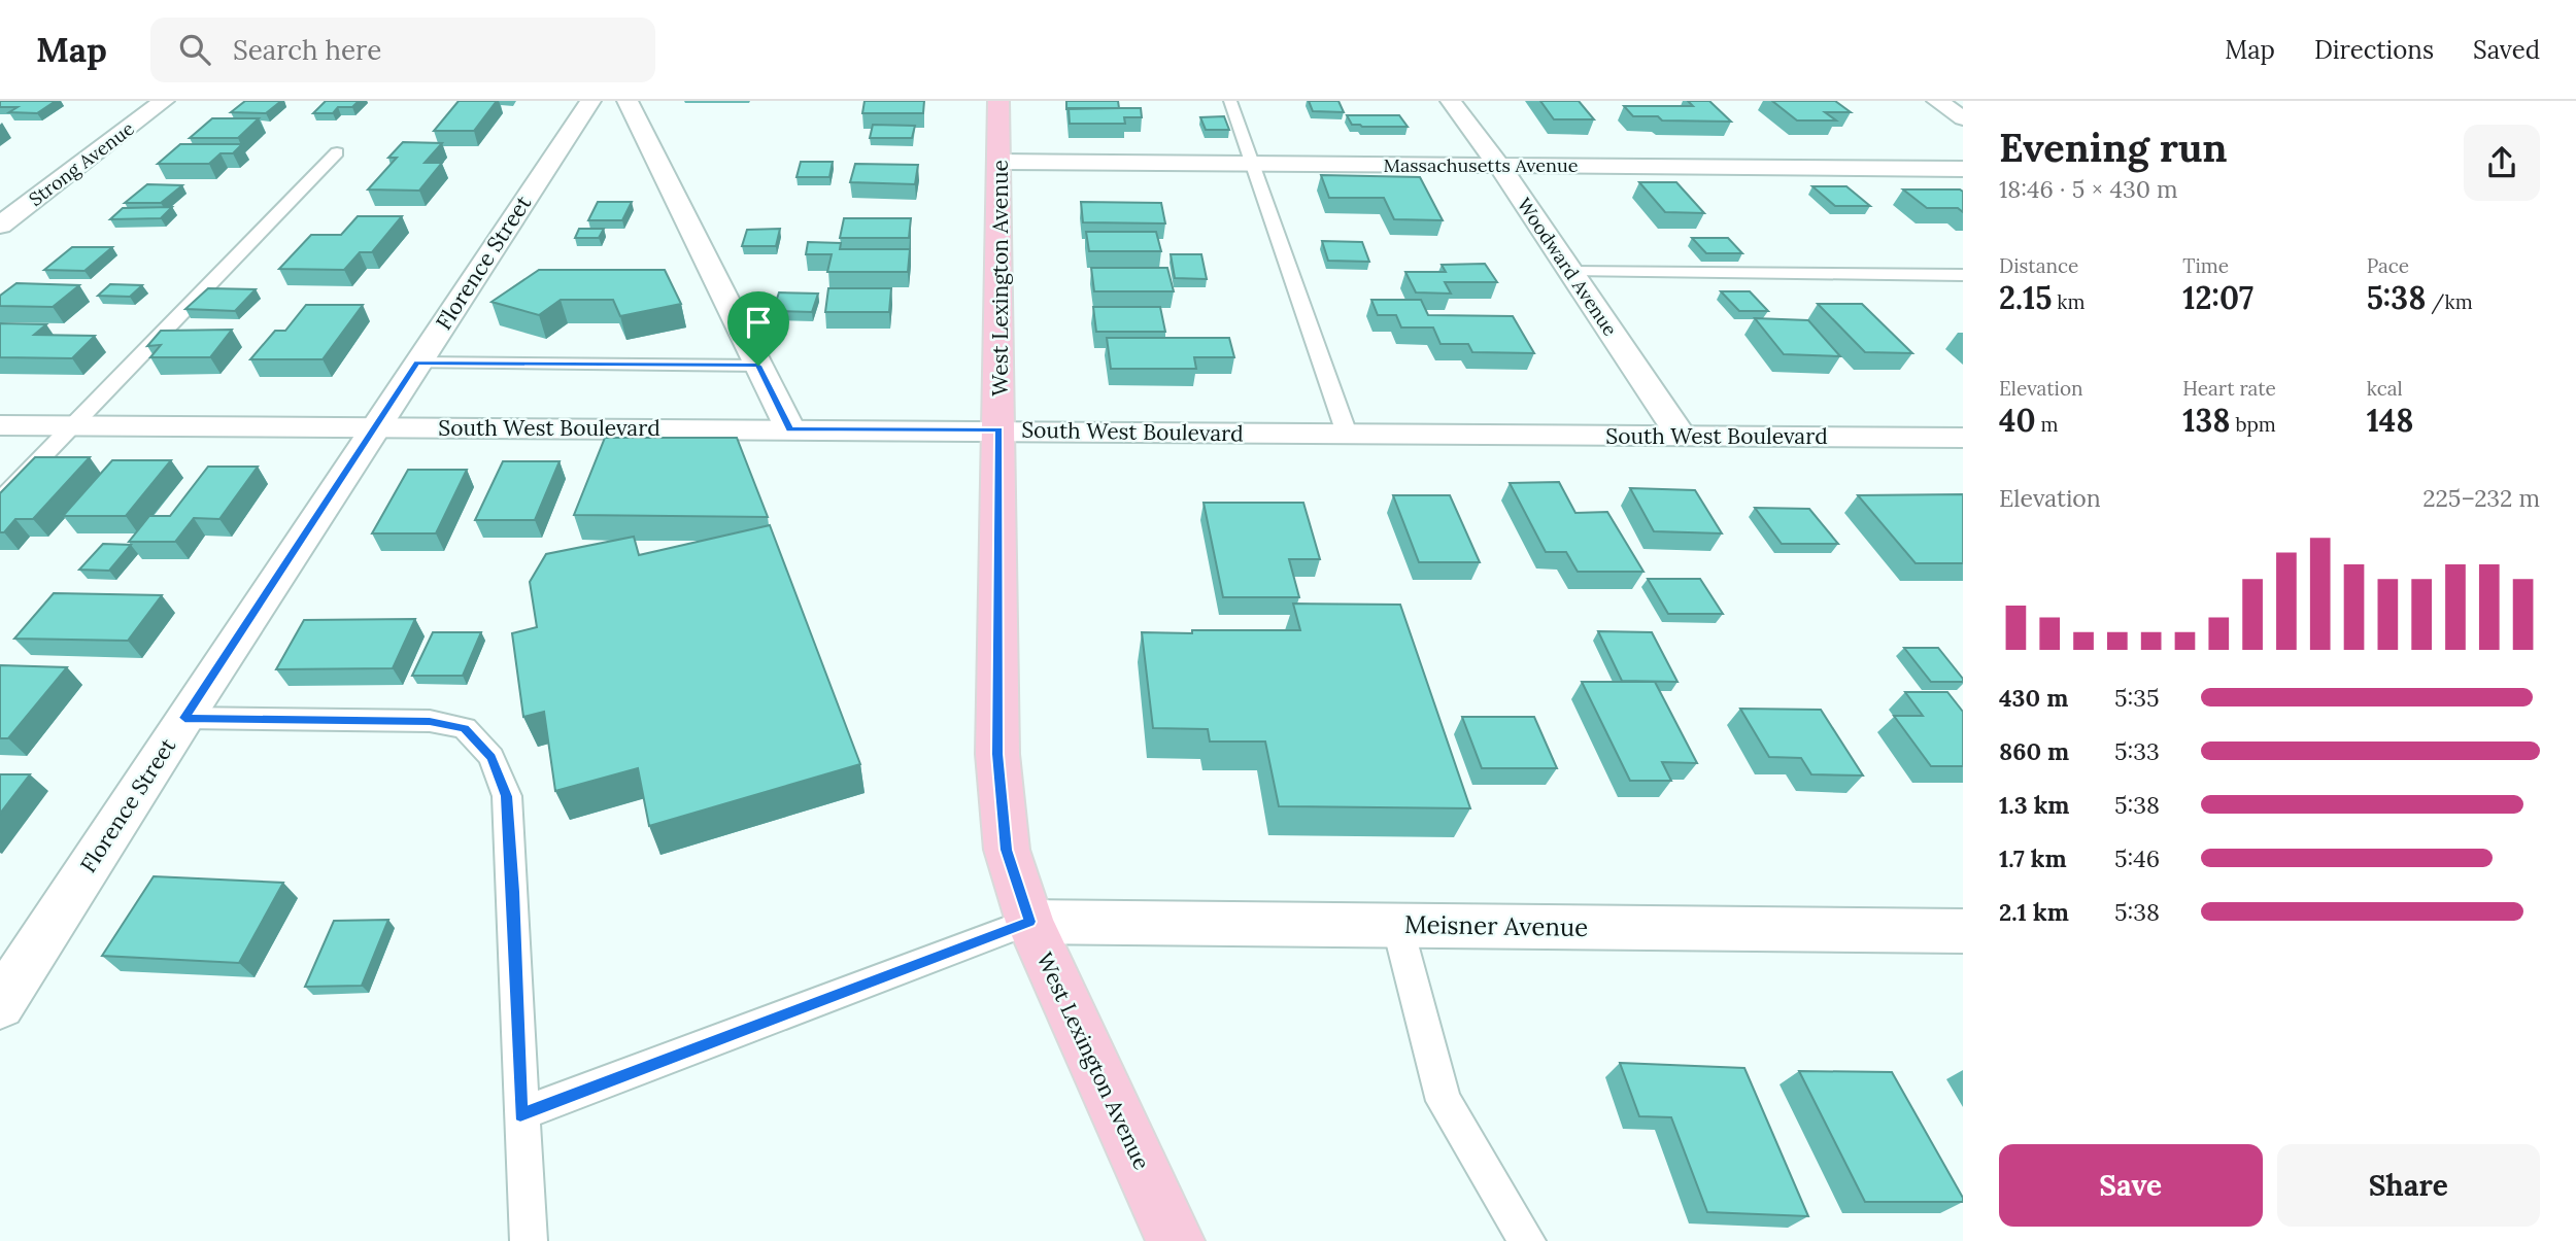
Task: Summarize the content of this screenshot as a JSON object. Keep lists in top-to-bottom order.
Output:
{
  "streets": {
    "main road": ["West Lexington Avenue"],
    "street": [
      "Strong Avenue",
      "Massachusetts Avenue",
      "Florence Street",
      "Woodward Avenue",
      "South West Boulevard",
      "Meisner Avenue"
    ]
  },
  "crossings": [
    ["Massachusetts Avenue", "Woodward Avenue"],
    ["Massachusetts Avenue", "West Lexington Avenue"],
    ["Florence Street", "South West Boulevard"],
    ["Woodward Avenue", "South West Boulevard"],
    ["West Lexington Avenue", "South West Boulevard"],
    ["West Lexington Avenue", "Meisner Avenue"]
  ],
  "page": {
    "header": "Map",
    "search": "Search here",
    "nav": ["Map", "Directions", "Saved"],
    "heading": ["Evening run", "18:46 · 5 × 430 m"],
    "stats": [
      ["Distance", "2.15 km"],
      ["Time", "12:07"],
      ["Pace", "5:38 /km"],
      ["Elevation", "40 m"],
      ["Heart rate", "138 bpm"],
      ["kcal", "148"]
    ],
    "chart": ["Elevation", "225–232 m"],
    "list": [
      {
        "name": "430 m",
        "note": "5:35"
      },
      {
        "name": "860 m",
        "note": "5:33"
      },
      {
        "name": "1.3 km",
        "note": "5:38"
      },
      {
        "name": "1.7 km",
        "note": "5:46"
      },
      {
        "name": "2.1 km",
        "note": "5:38"
      }
    ],
    "buttons": ["Save", "Share"]
  }
}
